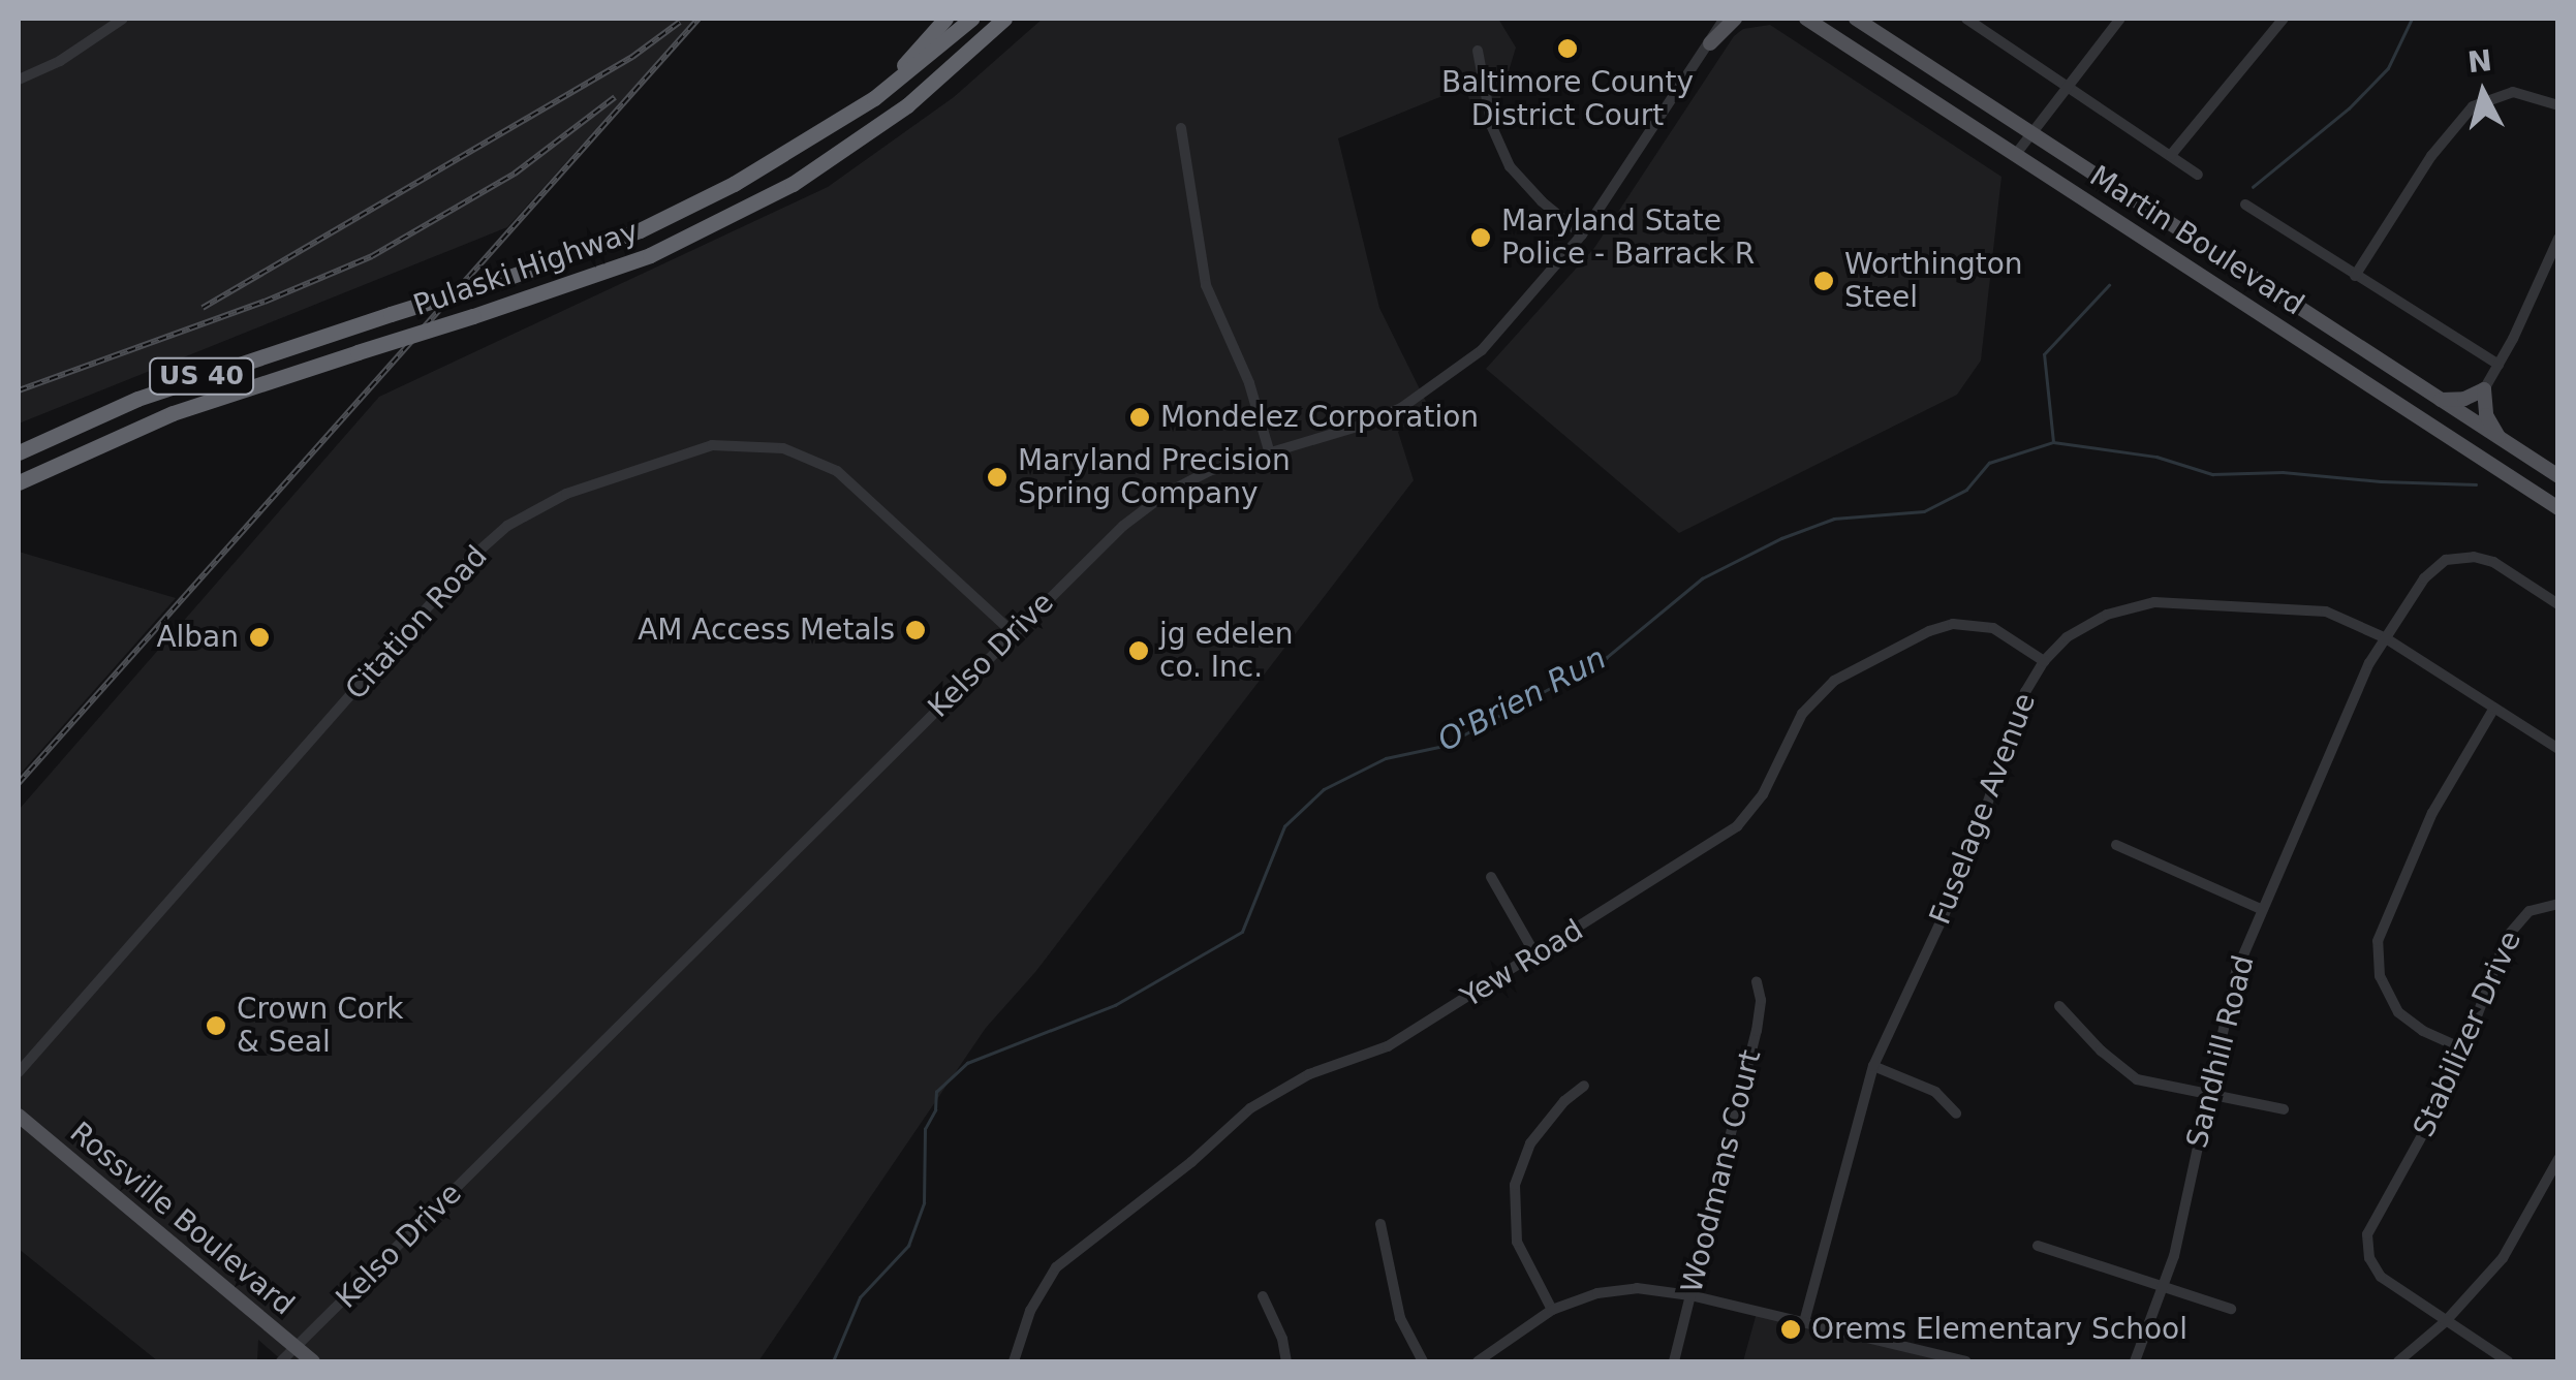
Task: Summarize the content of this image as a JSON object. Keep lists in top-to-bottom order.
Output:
{
  "streets": {
    "highway": ["Pulaski Highway", "US 40"],
    "main road": ["Martin Boulevard", "Rossville Boulevard"],
    "street": [
      "Citation Road",
      "Kelso Drive",
      "Fuselage Avenue",
      "Yew Road",
      "Stabilizer Drive",
      "Sandhill Road",
      "Woodmans Court"
    ]
  },
  "crossings": [
    ["Citation Road", "Kelso Drive"],
    ["Kelso Drive", "Rossville Boulevard"],
    ["Fuselage Avenue", "Yew Road"],
    ["Fuselage Avenue", "Sandhill Road"]
  ],
  "water": ["O'Brien Run"],
  "places": [
    "Baltimore County District Court",
    "Maryland State Police - Barrack R",
    "Worthington Steel",
    "Mondelez Corporation",
    "Maryland Precision Spring Company",
    "AM Access Metals",
    "Alban",
    "jg edelen co. Inc.",
    "Crown Cork & Seal",
    "Orems Elementary School"
  ],
  "north": "top"
}
